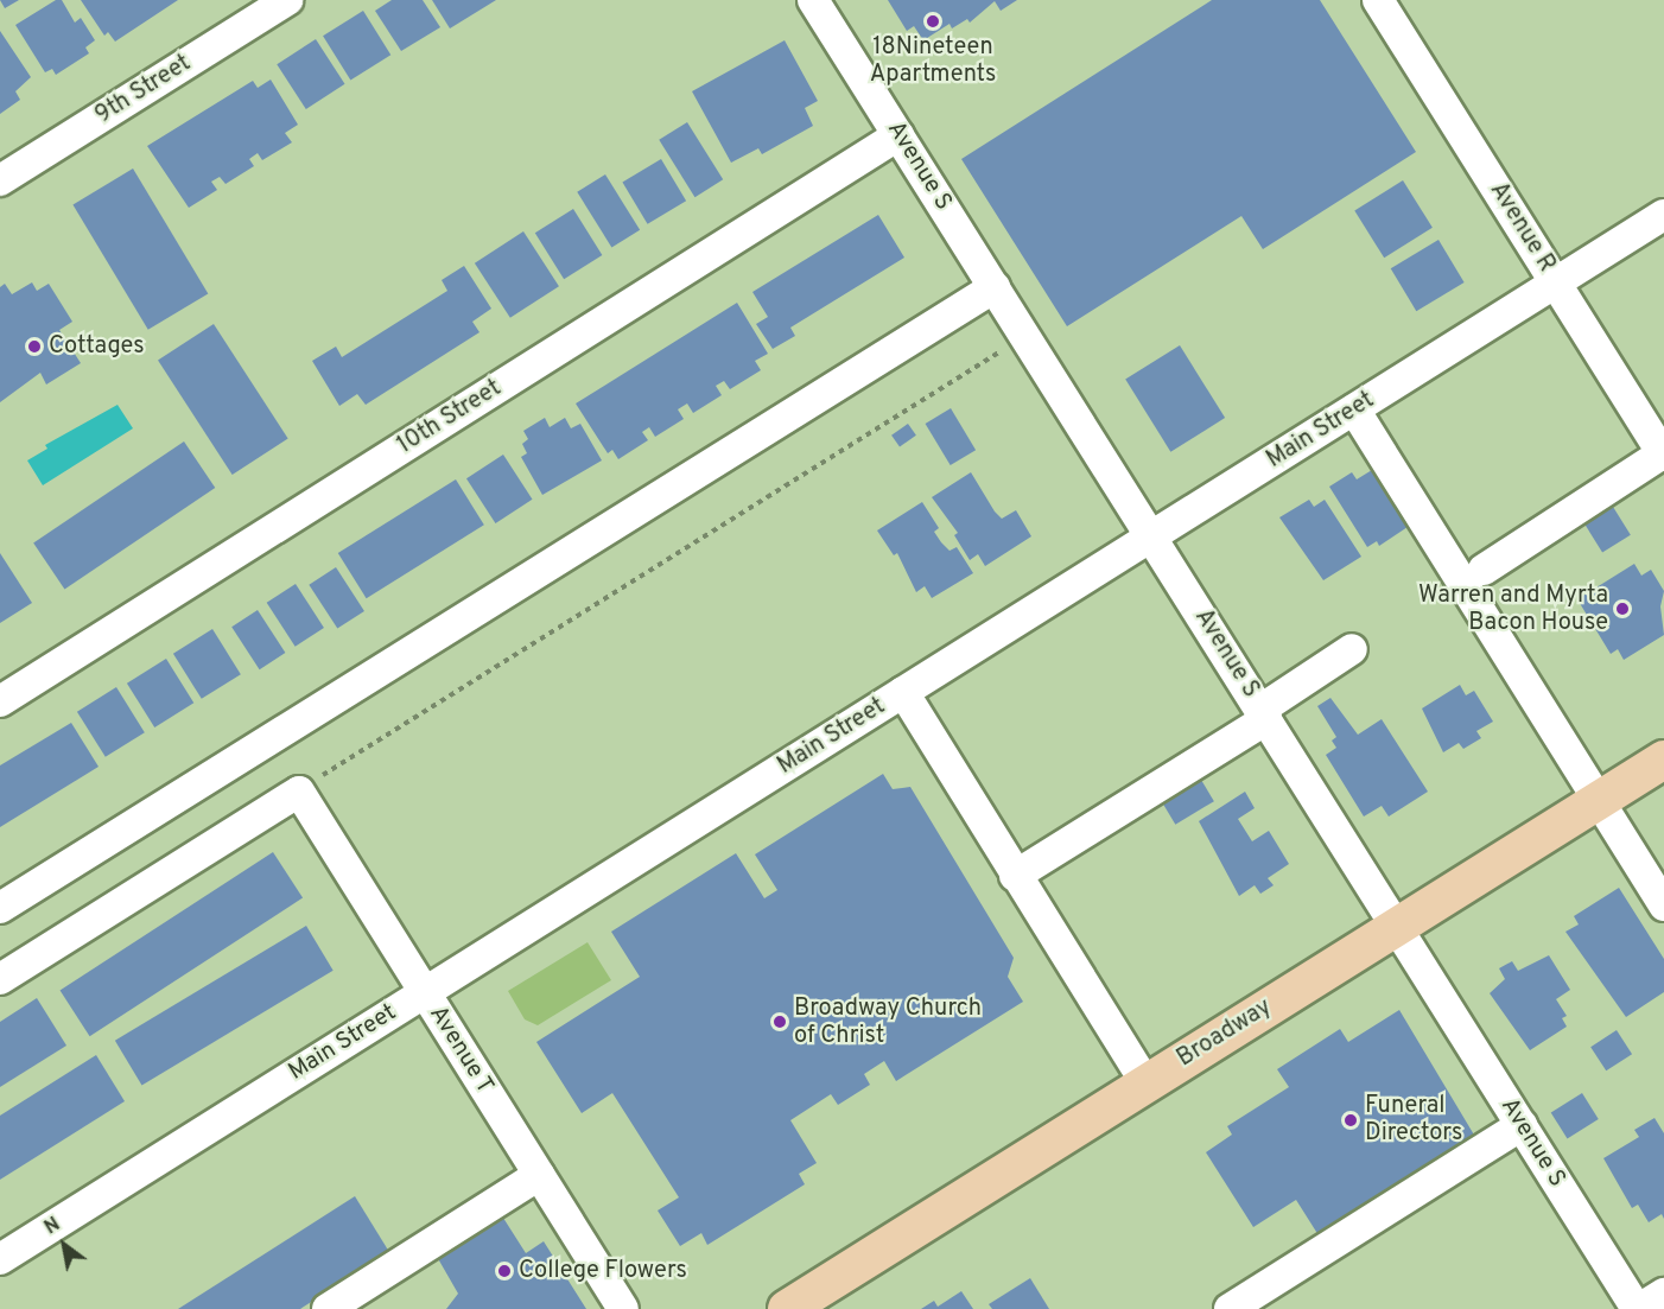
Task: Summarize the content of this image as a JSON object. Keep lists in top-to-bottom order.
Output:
{
  "streets": {
    "main road": ["Broadway"],
    "street": [
      "9th Street",
      "Avenue S",
      "Avenue R",
      "10th Street",
      "Main Street",
      "Avenue T"
    ]
  },
  "crossings": [
    ["Avenue S", "10th Street"],
    ["Avenue S", "Main Street"],
    ["Avenue S", "Broadway"],
    ["Avenue R", "Main Street"],
    ["Main Street", "Avenue T"]
  ],
  "places": [
    "18Nineteen Apartments",
    "Cottages",
    "Warren and Myrta Bacon House",
    "Broadway Church of Christ",
    "Funeral Directors",
    "College Flowers"
  ],
  "north": "top left"
}
